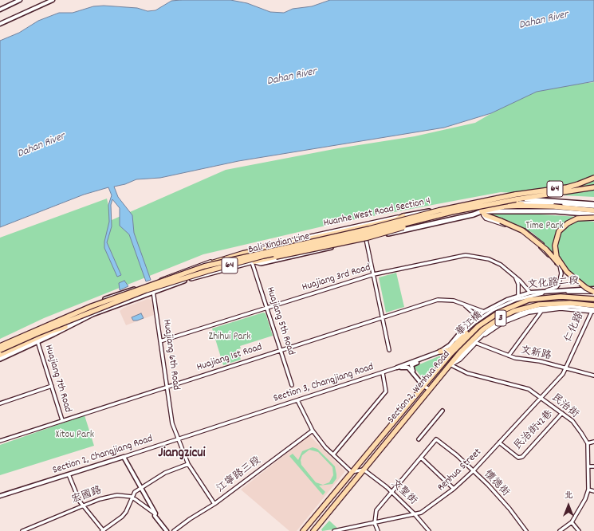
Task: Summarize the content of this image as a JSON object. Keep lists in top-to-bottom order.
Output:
{
  "streets": {
    "main road": [
      "64",
      "Huanhe West Road Section 4",
      "Bali-Xindian Line",
      "3",
      "華江橋",
      "Section 2, Wenhua Road"
    ],
    "street": [
      "Huajiang 3rd Road",
      "文化路二段",
      "Huajiang 5th Road",
      "仁化路",
      "文新路",
      "Huajiang 6th Road",
      "Huajiang 1st Road",
      "Huajiang 7th Road",
      "Section 3, Changjiang Road",
      "民治街",
      "民治街42巷",
      "Section 2, Changjiang Road",
      "Renhua Street",
      "江寧路三段",
      "懷德街",
      "文聖街",
      "宏國路"
    ]
  },
  "crossings": [
    ["64", "Bali-Xindian Line"],
    ["Huanhe West Road Section 4", "Bali-Xindian Line"],
    ["Huanhe West Road Section 4", "Huajiang 5th Road"],
    ["Huanhe West Road Section 4", "Huajiang 6th Road"],
    ["Huanhe West Road Section 4", "Huajiang 7th Road"],
    ["Huajiang 3rd Road", "文化路二段"],
    ["Huajiang 3rd Road", "Huajiang 5th Road"],
    ["Huajiang 3rd Road", "Huajiang 6th Road"],
    ["文化路二段", "Huajiang 1st Road"],
    ["文化路二段", "Section 3, Changjiang Road"],
    ["3", "Section 2, Wenhua Road"],
    ["Huajiang 5th Road", "Huajiang 1st Road"],
    ["華江橋", "Section 2, Wenhua Road"],
    ["仁化路", "文新路"],
    ["仁化路", "Renhua Street"],
    ["文新路", "Renhua Street"],
    ["Huajiang 6th Road", "Huajiang 1st Road"],
    ["Huajiang 6th Road", "Section 2, Changjiang Road"],
    ["Huajiang 6th Road", "江寧路三段"],
    ["Huajiang 1st Road", "Huajiang 7th Road"],
    ["Section 3, Changjiang Road", "Section 2, Changjiang Road"],
    ["Section 2, Wenhua Road", "民治街"],
    ["Section 2, Wenhua Road", "文聖街"],
    ["民治街", "民治街42巷"],
    ["民治街", "Renhua Street"],
    ["民治街42巷", "Renhua Street"],
    ["Renhua Street", "懷德街"],
    ["Renhua Street", "文聖街"]
  ],
  "districts": ["Jiangzicui"],
  "water": ["Dahan River"],
  "parks": ["Time Park", "Zhihui Park", "Xitou Park"],
  "north": "top"
}
